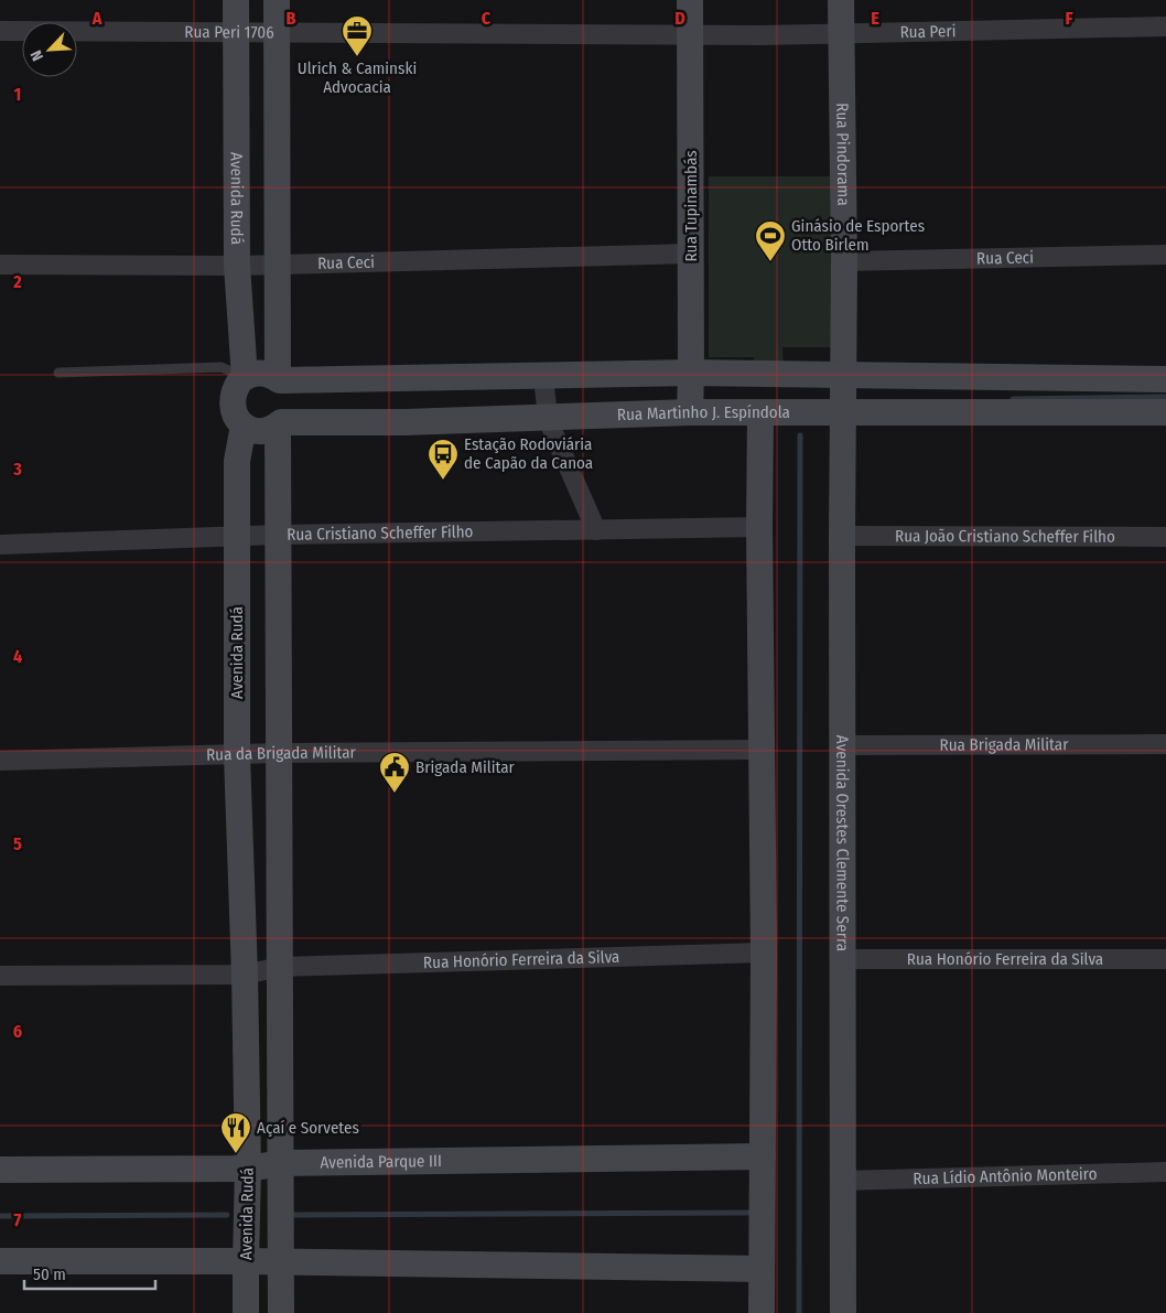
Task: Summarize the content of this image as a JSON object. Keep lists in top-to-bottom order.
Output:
{
  "streets": {
    "main road": [
      "Rua Pindorama",
      "Avenida Rudá",
      "Rua Tupinambás",
      "Rua Martinho J. Espíndola",
      "Avenida Orestes Clemente Serra",
      "Avenida Parque III"
    ],
    "street": [
      "Rua Peri 1706",
      "Rua Peri",
      "Rua Ceci",
      "Rua Cristiano Scheffer Filho",
      "Rua João Cristiano Scheffer Filho",
      "Rua Brigada Militar",
      "Rua da Brigada Militar",
      "Rua Honório Ferreira da Silva",
      "Rua Lídio Antônio Monteiro"
    ]
  },
  "crossings": [
    ["Rua Peri 1706", "Rua Peri"],
    ["Rua Peri 1706", "Avenida Rudá"],
    ["Rua Peri 1706", "Rua Tupinambás"],
    ["Rua Peri", "Rua Pindorama"],
    ["Rua Peri", "Rua Tupinambás"],
    ["Rua Pindorama", "Rua Ceci"],
    ["Rua Pindorama", "Avenida Orestes Clemente Serra"],
    ["Avenida Rudá", "Rua Ceci"],
    ["Avenida Rudá", "Rua Martinho J. Espíndola"],
    ["Avenida Rudá", "Rua Cristiano Scheffer Filho"],
    ["Avenida Rudá", "Rua da Brigada Militar"],
    ["Avenida Rudá", "Rua Honório Ferreira da Silva"],
    ["Avenida Rudá", "Avenida Parque III"],
    ["Rua Tupinambás", "Rua Ceci"],
    ["Rua Tupinambás", "Rua Martinho J. Espíndola"],
    ["Rua Martinho J. Espíndola", "Avenida Orestes Clemente Serra"],
    ["Rua João Cristiano Scheffer Filho", "Avenida Orestes Clemente Serra"],
    ["Rua Brigada Militar", "Avenida Orestes Clemente Serra"],
    ["Avenida Orestes Clemente Serra", "Rua Honório Ferreira da Silva"],
    ["Avenida Orestes Clemente Serra", "Rua Lídio Antônio Monteiro"]
  ],
  "places": {
    "office": ["Ulrich & Caminski Advocacia"],
    "sports": ["Ginásio de Esportes Otto Birlem"],
    "bus stop": ["Estação Rodoviária de Capão da Canoa"],
    "public building": ["Brigada Militar"],
    "restaurant": ["Açaí e Sorvetes"]
  },
  "scale_bar": "50 m",
  "north": "bottom left",
  "grid": {
    "columns": [
      "A",
      "B",
      "C",
      "D",
      "E",
      "F"
    ],
    "rows": [
      "1",
      "2",
      "3",
      "4",
      "5",
      "6",
      "7"
    ]
  }
}
